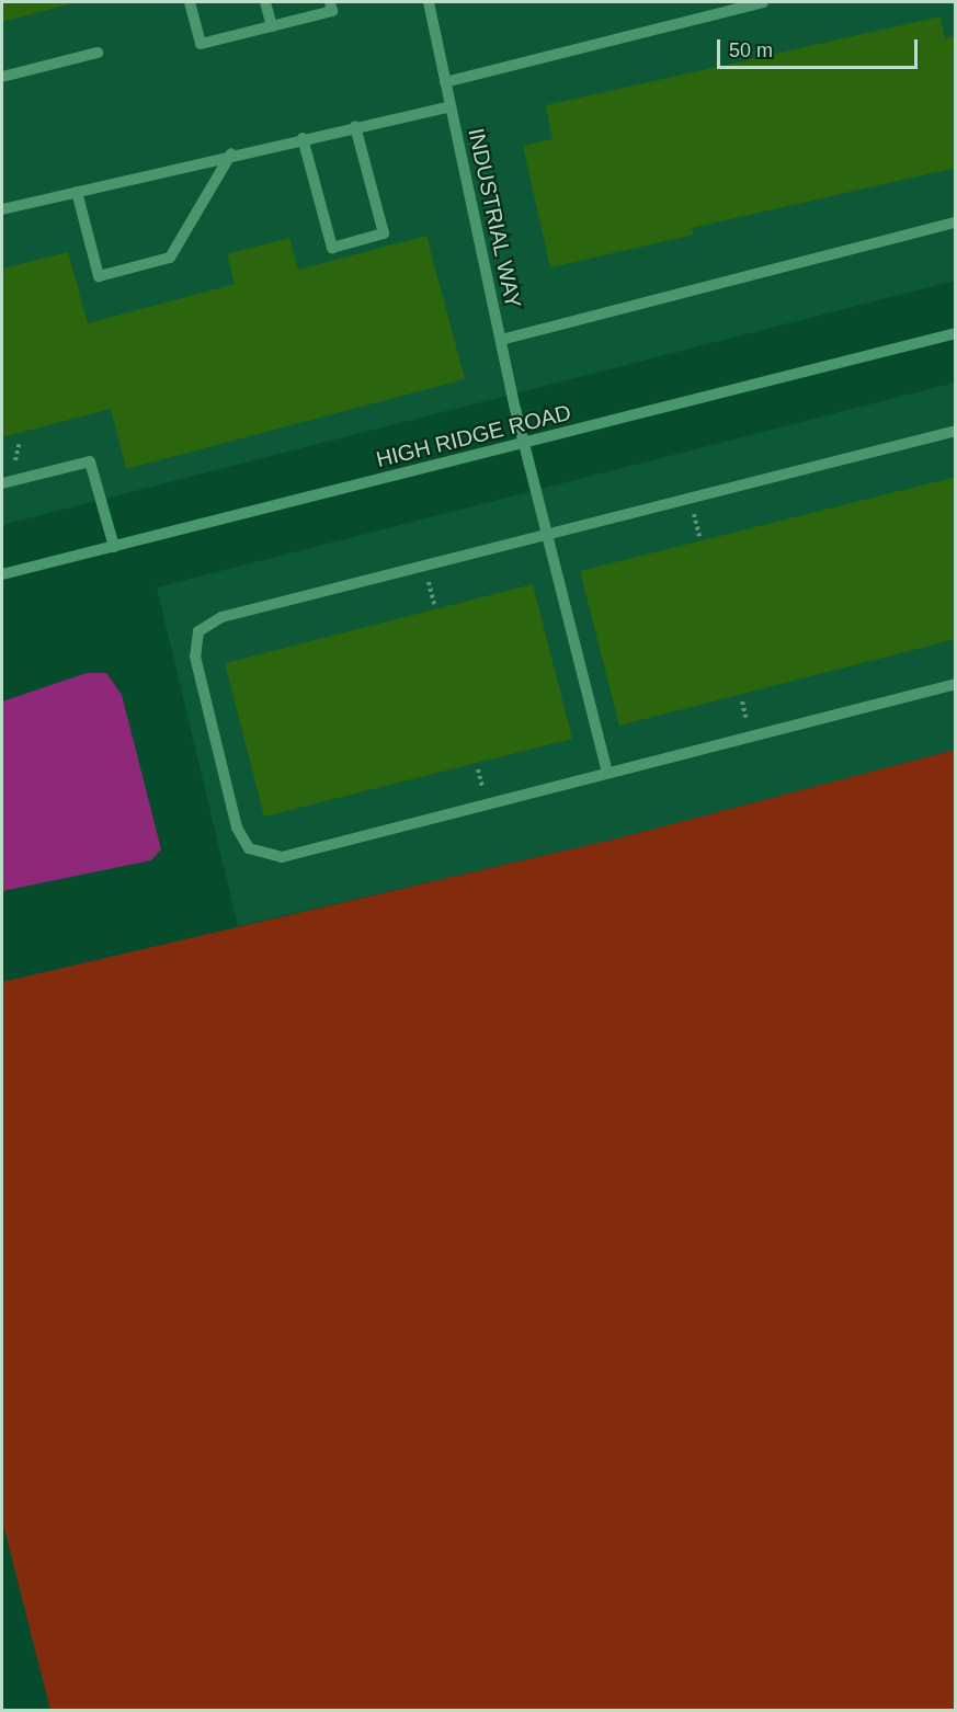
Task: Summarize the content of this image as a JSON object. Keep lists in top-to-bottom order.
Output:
{
  "streets": {
    "street": ["INDUSTRIAL WAY", "HIGH RIDGE ROAD"]
  },
  "crossings": [
    ["INDUSTRIAL WAY", "HIGH RIDGE ROAD"]
  ],
  "scale_bar": "50 m"
}
